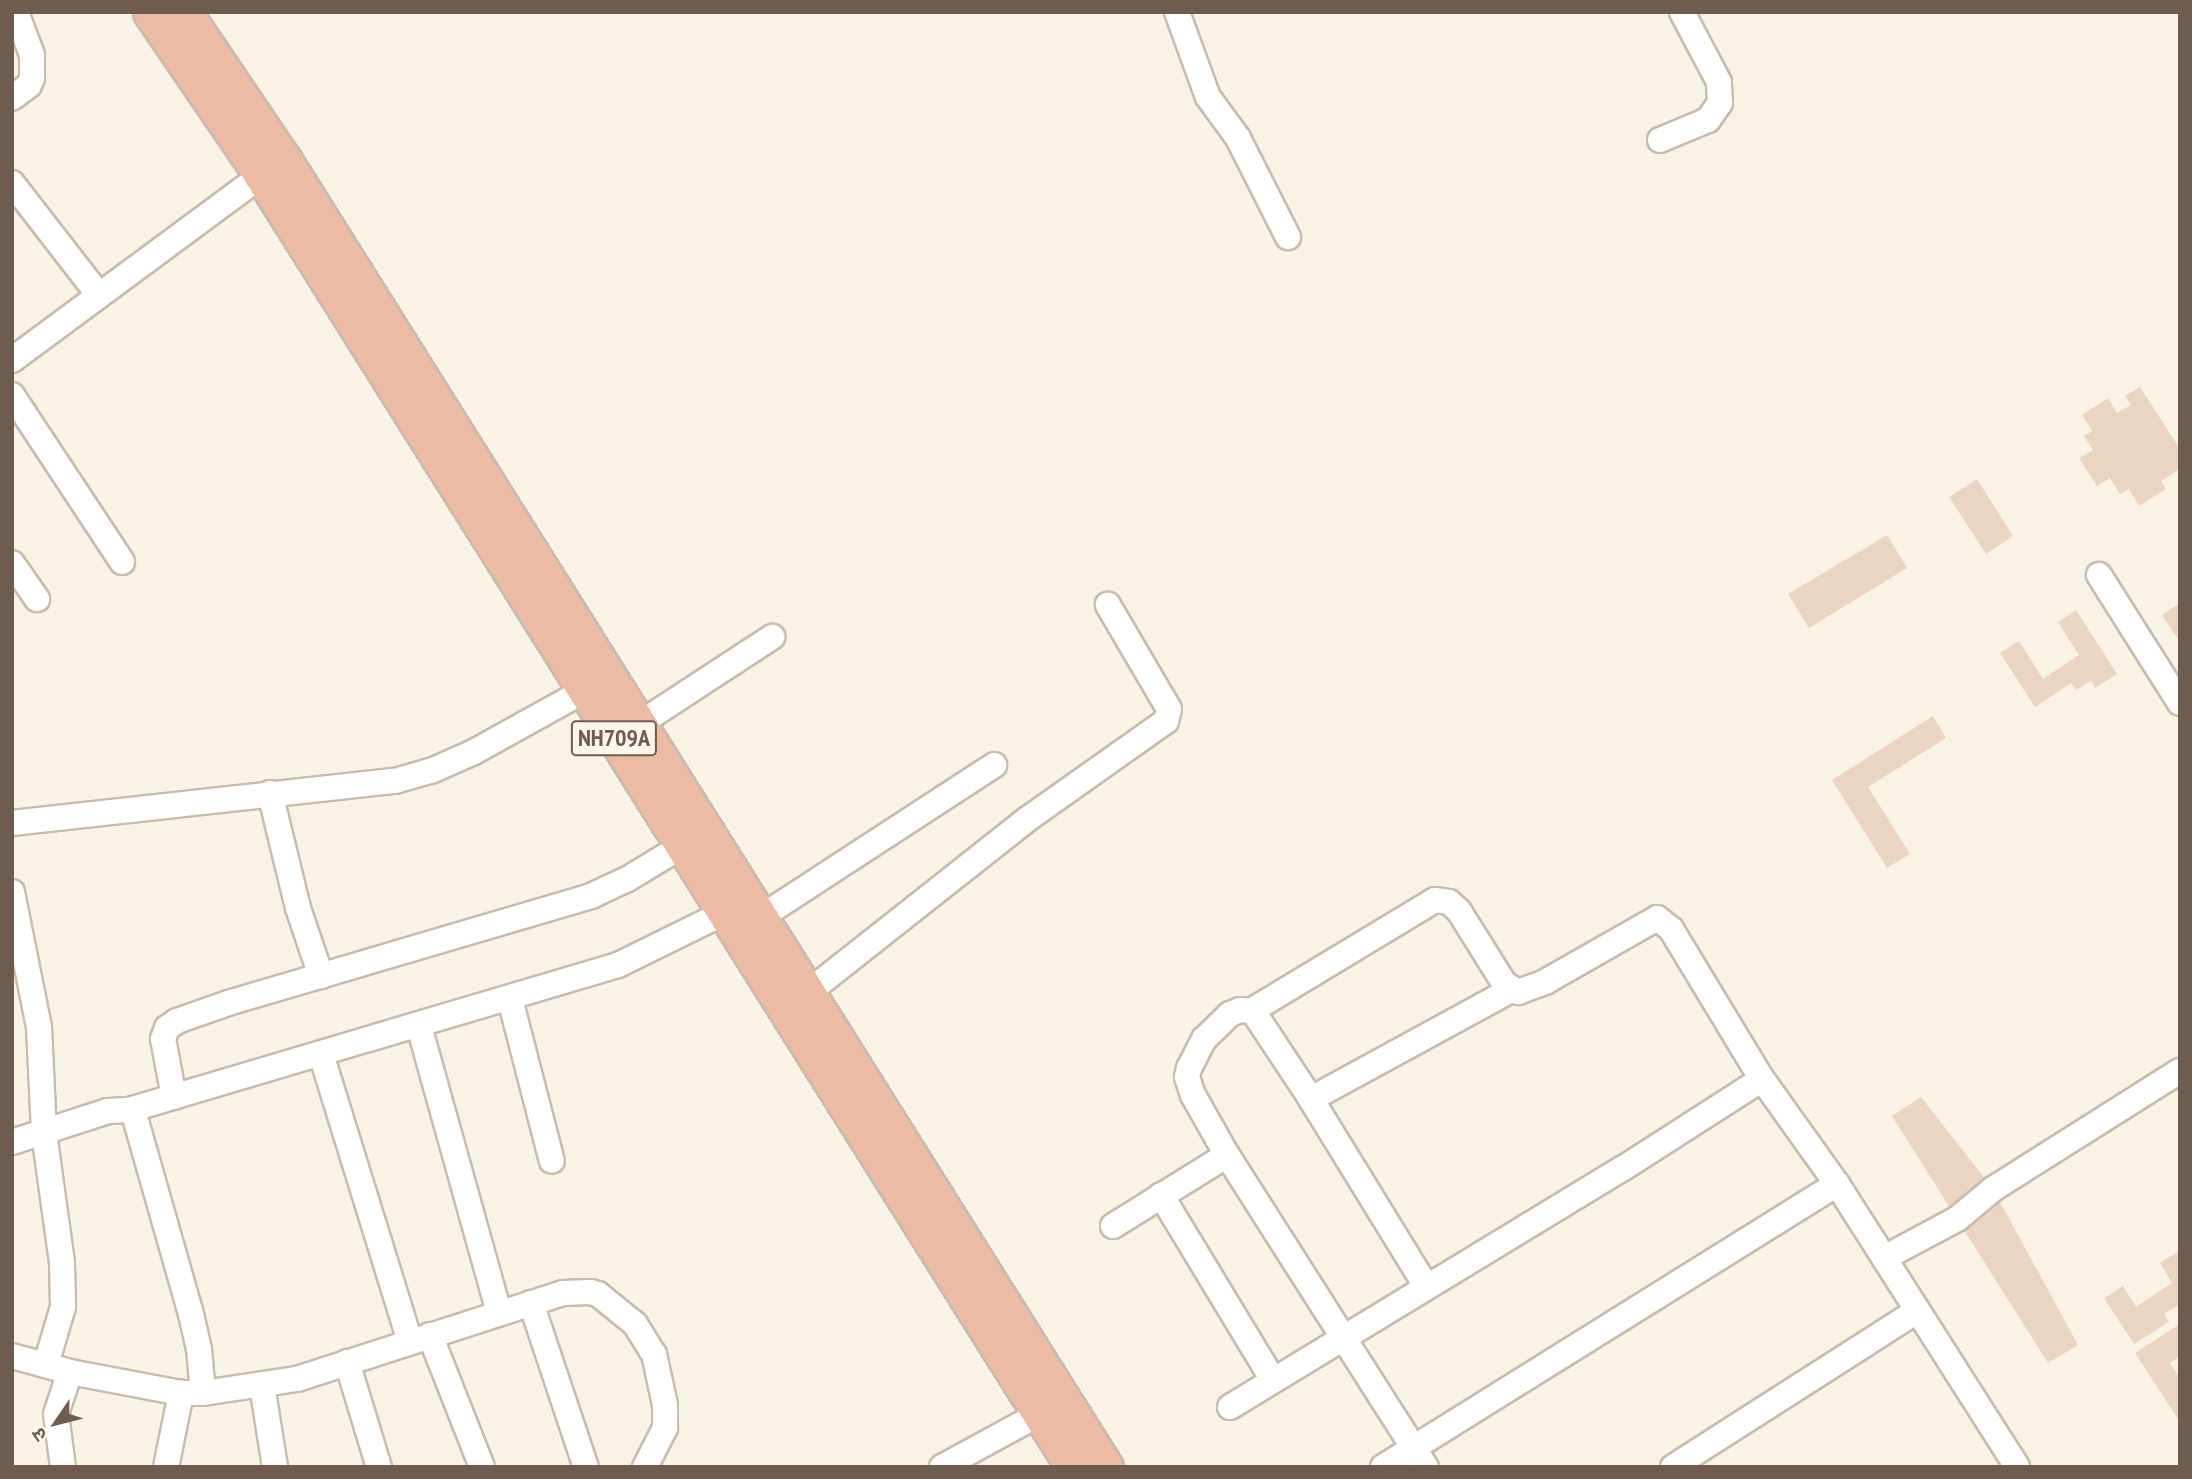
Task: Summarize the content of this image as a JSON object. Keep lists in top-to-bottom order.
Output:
{
  "streets": {
    "highway": ["NH709A"]
  },
  "north": "bottom left"
}
